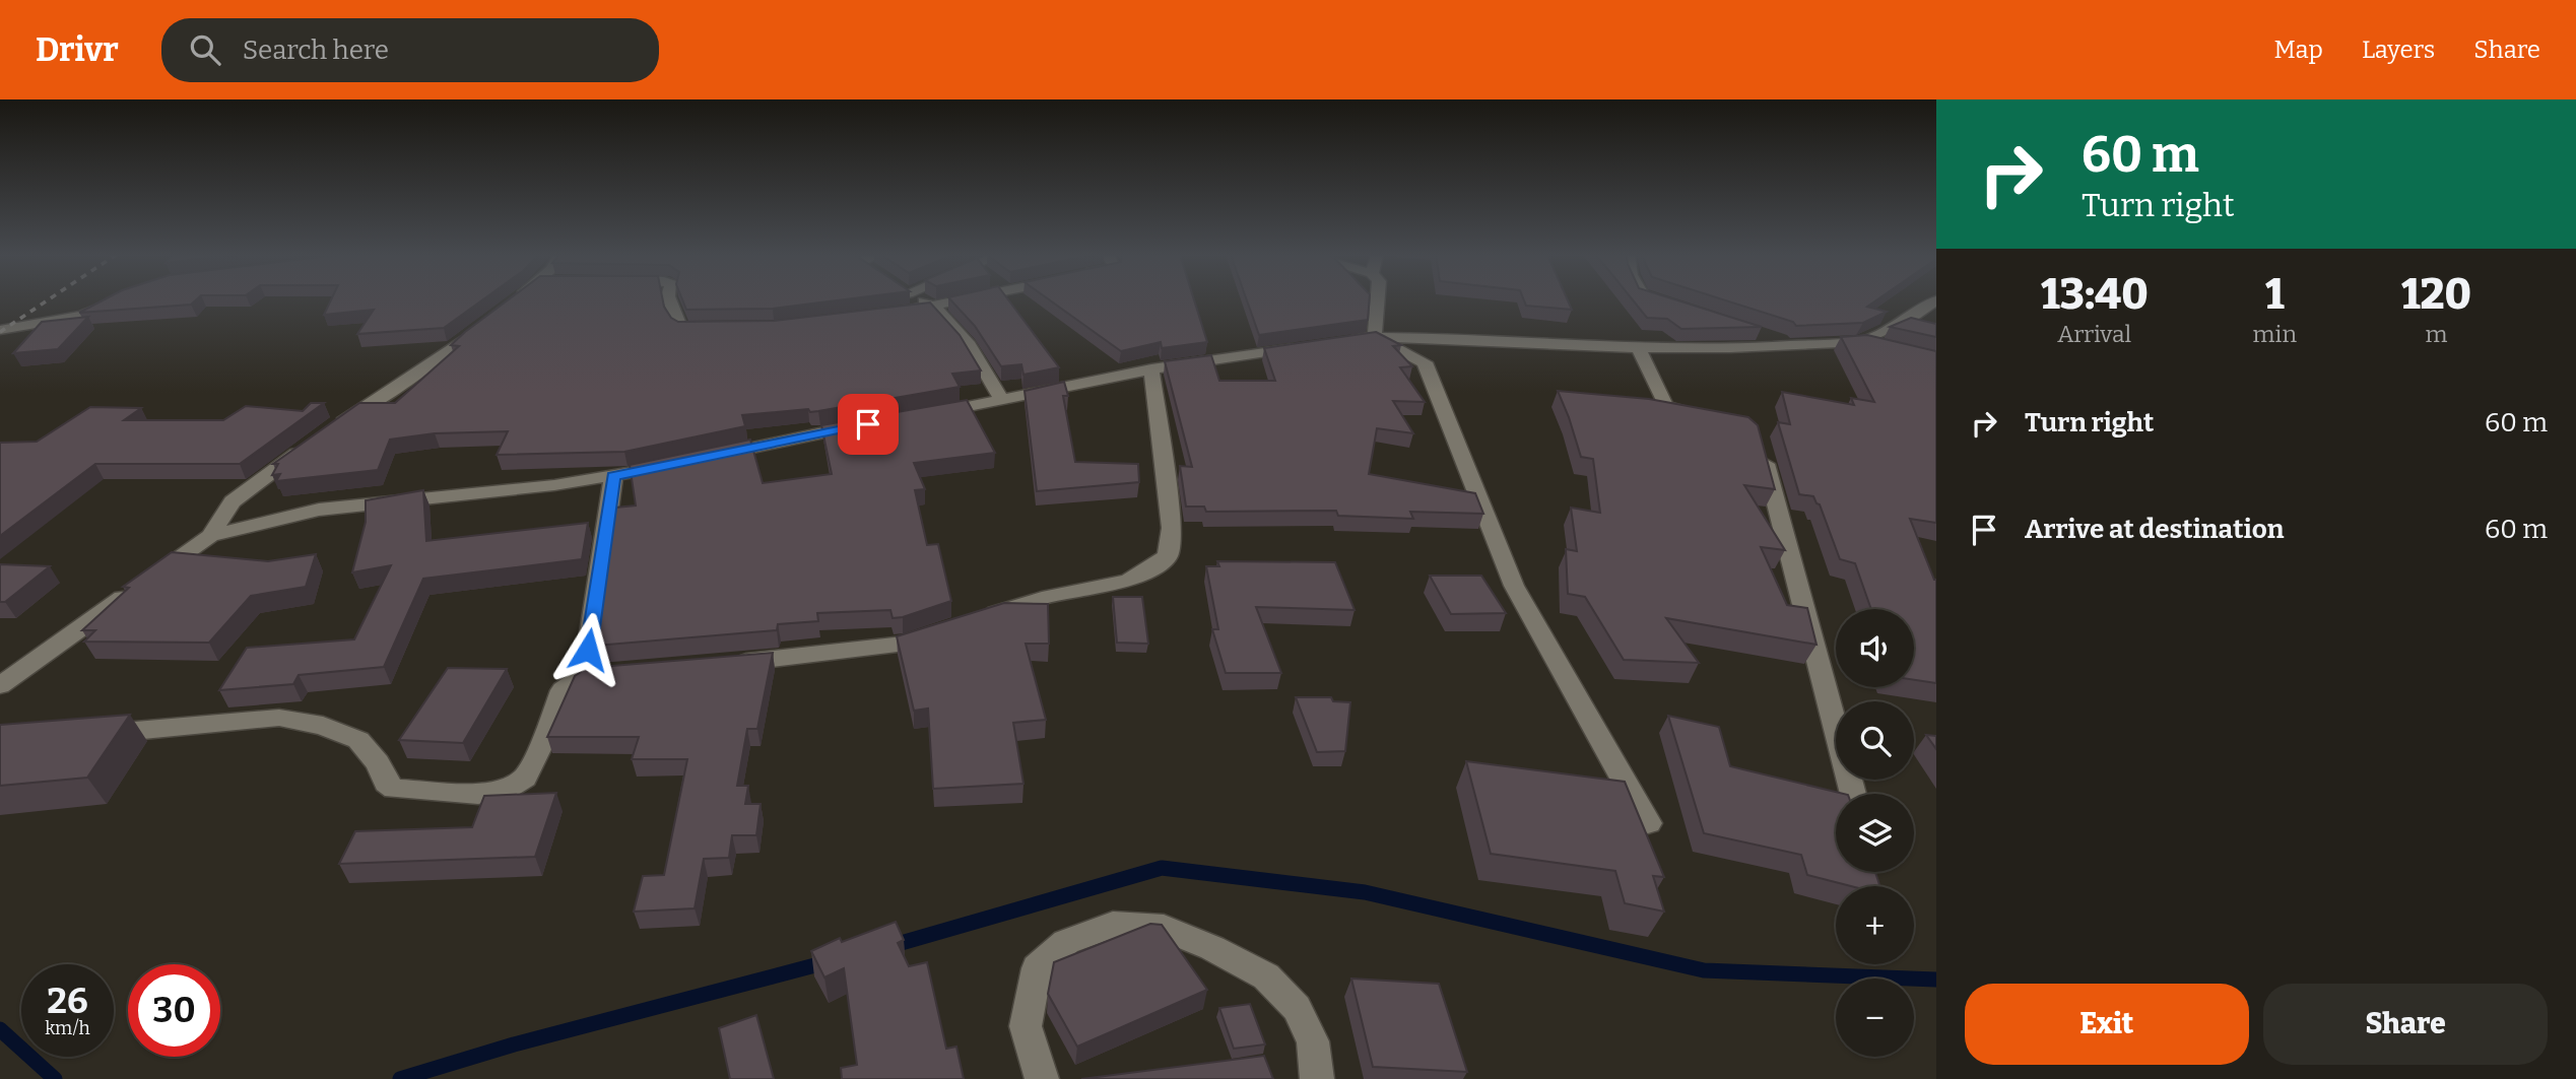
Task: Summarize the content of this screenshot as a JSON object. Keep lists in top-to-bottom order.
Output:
{
  "page": {
    "header": "Drivr",
    "search": "Search here",
    "nav": ["Map", "Layers", "Share"],
    "turn": ["60 m", "Turn right"],
    "eta": [
      "13:40",
      "Arrival",
      "1",
      "min",
      "120",
      "m"
    ],
    "list": [
      {
        "name": "Turn right",
        "value": "60 m"
      },
      {
        "name": "Arrive at destination",
        "value": "60 m"
      }
    ],
    "map_buttons": ["+", "−"],
    "speed": "26 km/h",
    "limit": "30",
    "buttons": ["Exit", "Share"]
  }
}
